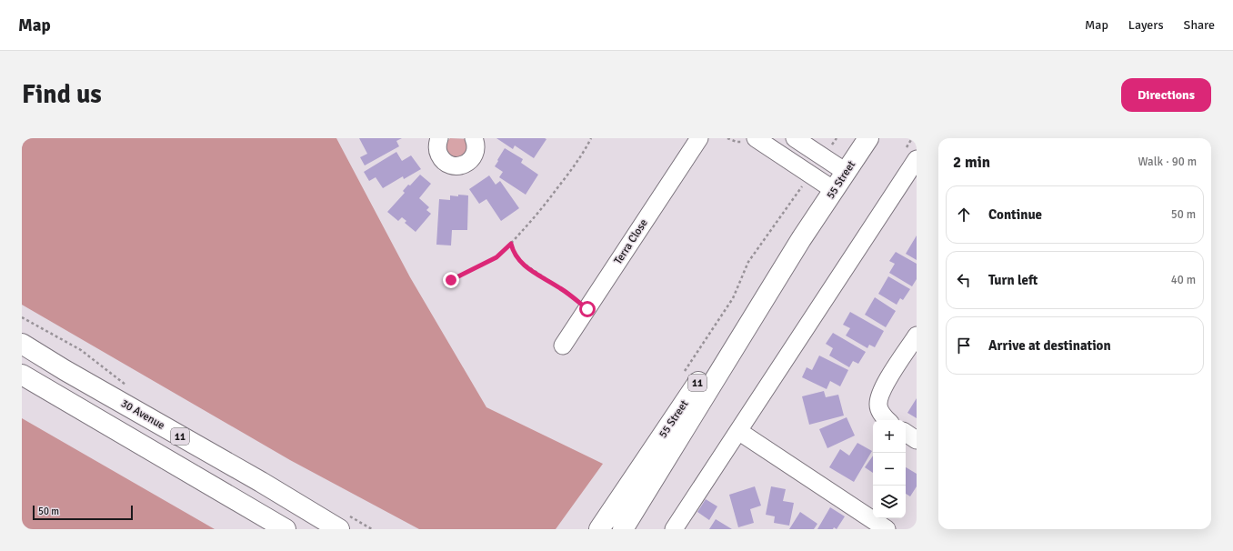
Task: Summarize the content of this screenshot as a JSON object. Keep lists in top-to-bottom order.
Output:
{
  "streets": {
    "main road": ["55 Street", "11", "30 Avenue"],
    "street": ["Terra Close"]
  },
  "scale_bar": "50 m",
  "page": {
    "header": "Map",
    "nav": ["Map", "Layers", "Share"],
    "buttons": "Directions",
    "title": "Find us",
    "heading": ["2 min", "Walk · 90 m"],
    "list": [
      ["Continue", "50 m"],
      ["Turn left", "40 m"],
      "Arrive at destination"
    ],
    "map_buttons": ["+", "−"],
    "scale": "50 m"
  }
}
